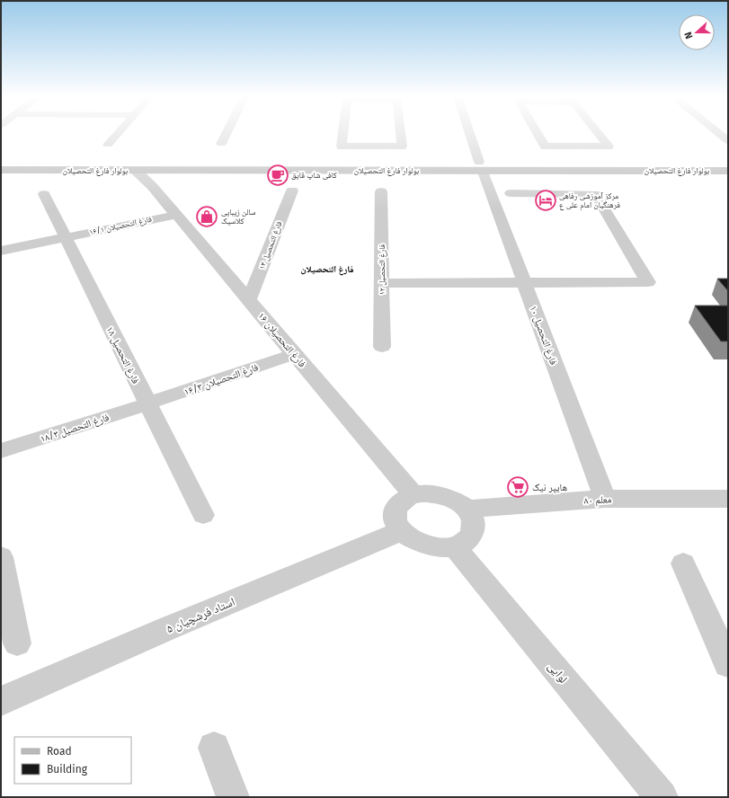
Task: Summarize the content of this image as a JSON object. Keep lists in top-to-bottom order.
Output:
{
  "streets": {
    "main road": ["بولوار فارغ التحصیلان"],
    "street": [
      "فارغ التحصیلان ۱۶/۱",
      "فارغ التحصیل ۱۴",
      "فارغ التحصیل ۱۲",
      "فارغ التحصیل ۱۰",
      "فارغ التحصیلان ۱۶",
      "فارغ التحصیل ۱۸",
      "فارغ التحصیلان ۱۶/۳",
      "فارغ التحصیل ۱۸/۳",
      "معلم ۸۰",
      "استاد فرشچیان ۵",
      "لوایی"
    ]
  },
  "crossings": [
    ["بولوار فارغ التحصیلان", "فارغ التحصیل ۱۰"],
    ["بولوار فارغ التحصیلان", "فارغ التحصیلان ۱۶"],
    ["فارغ التحصیلان ۱۶/۱", "فارغ التحصیلان ۱۶"],
    ["فارغ التحصیلان ۱۶/۱", "فارغ التحصیل ۱۸"],
    ["فارغ التحصیل ۱۴", "فارغ التحصیلان ۱۶"],
    ["فارغ التحصیل ۱۰", "معلم ۸۰"],
    ["فارغ التحصیلان ۱۶", "فارغ التحصیلان ۱۶/۳"],
    ["فارغ التحصیلان ۱۶", "معلم ۸۰"],
    ["فارغ التحصیلان ۱۶", "استاد فرشچیان ۵"],
    ["فارغ التحصیلان ۱۶", "لوایی"],
    ["فارغ التحصیل ۱۸", "فارغ التحصیلان ۱۶/۳"],
    ["فارغ التحصیل ۱۸", "فارغ التحصیل ۱۸/۳"],
    ["فارغ التحصیلان ۱۶/۳", "فارغ التحصیل ۱۸/۳"],
    ["معلم ۸۰", "استاد فرشچیان ۵"],
    ["معلم ۸۰", "لوایی"],
    ["استاد فرشچیان ۵", "لوایی"]
  ],
  "districts": ["فارغ التحصیلان"],
  "places": {
    "cafe": ["کافی شاپ قایق"],
    "hotel": ["مرکز آموزشی رفاهی فرهنگیان امام علی ع"],
    "shop": ["سالن زیبایی کلاسیک"],
    "supermarket": ["هایپر نیک"]
  },
  "legend": ["Road", "Building"],
  "north": "left"
}
